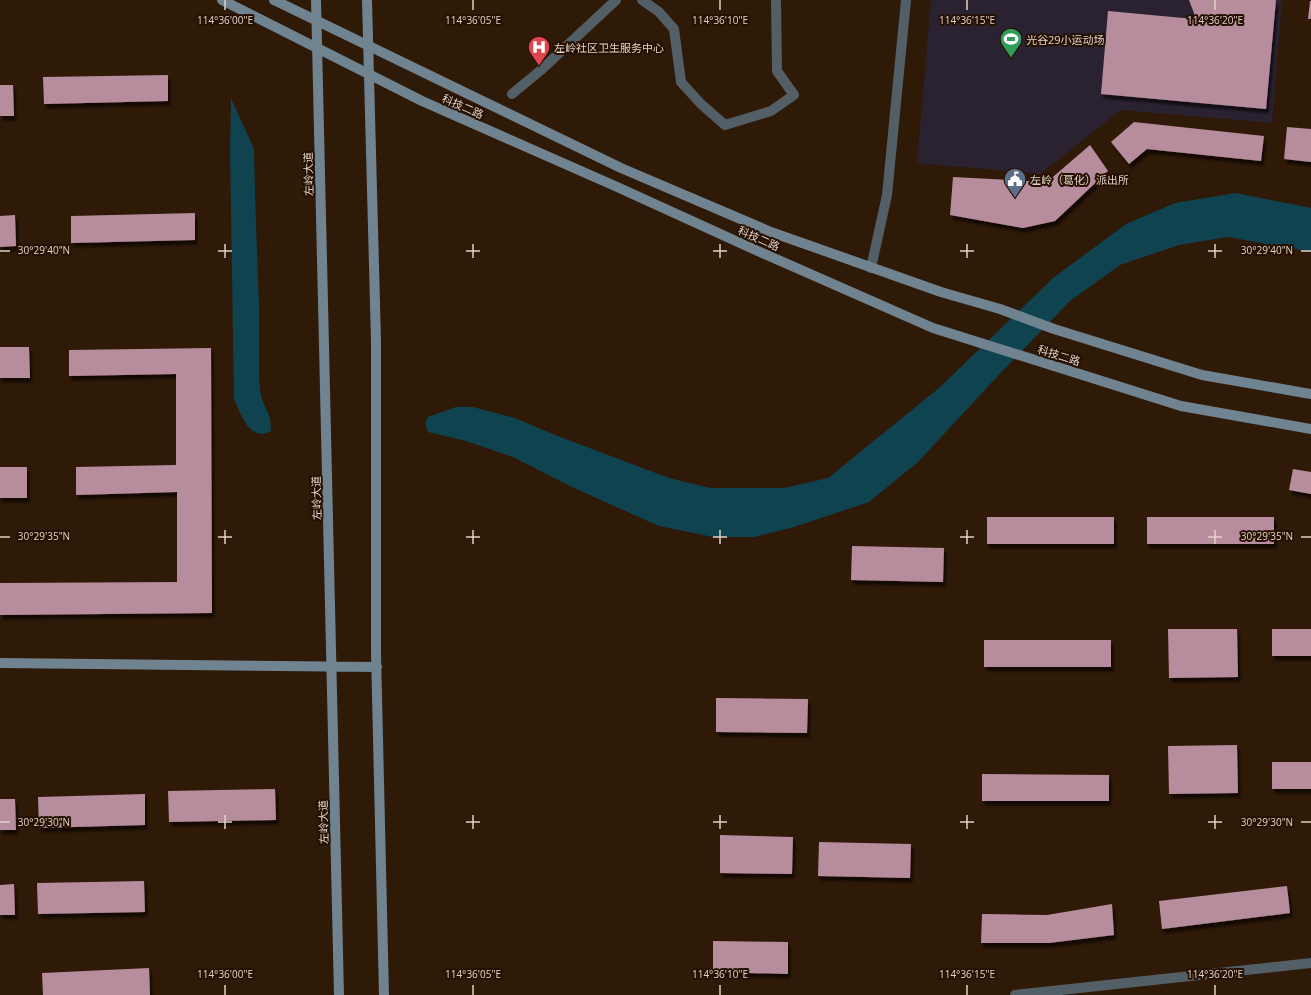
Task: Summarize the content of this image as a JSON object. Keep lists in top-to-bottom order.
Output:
{
  "streets": {
    "street": ["科技二路", "左岭大道"]
  },
  "crossings": [
    ["科技二路", "左岭大道"]
  ],
  "places": {
    "sports": ["光谷29小运动场"],
    "hospital": ["左岭社区卫生服务中心"],
    "public building": ["左岭（葛化）派出所"]
  },
  "coordinates": [
    "114°36'00\"E",
    "114°36'05\"E",
    "114°36'10\"E",
    "114°36'15\"E",
    "114°36'20\"E",
    "30°29'40\"N",
    "30°29'35\"N",
    "30°29'30\"N"
  ]
}
